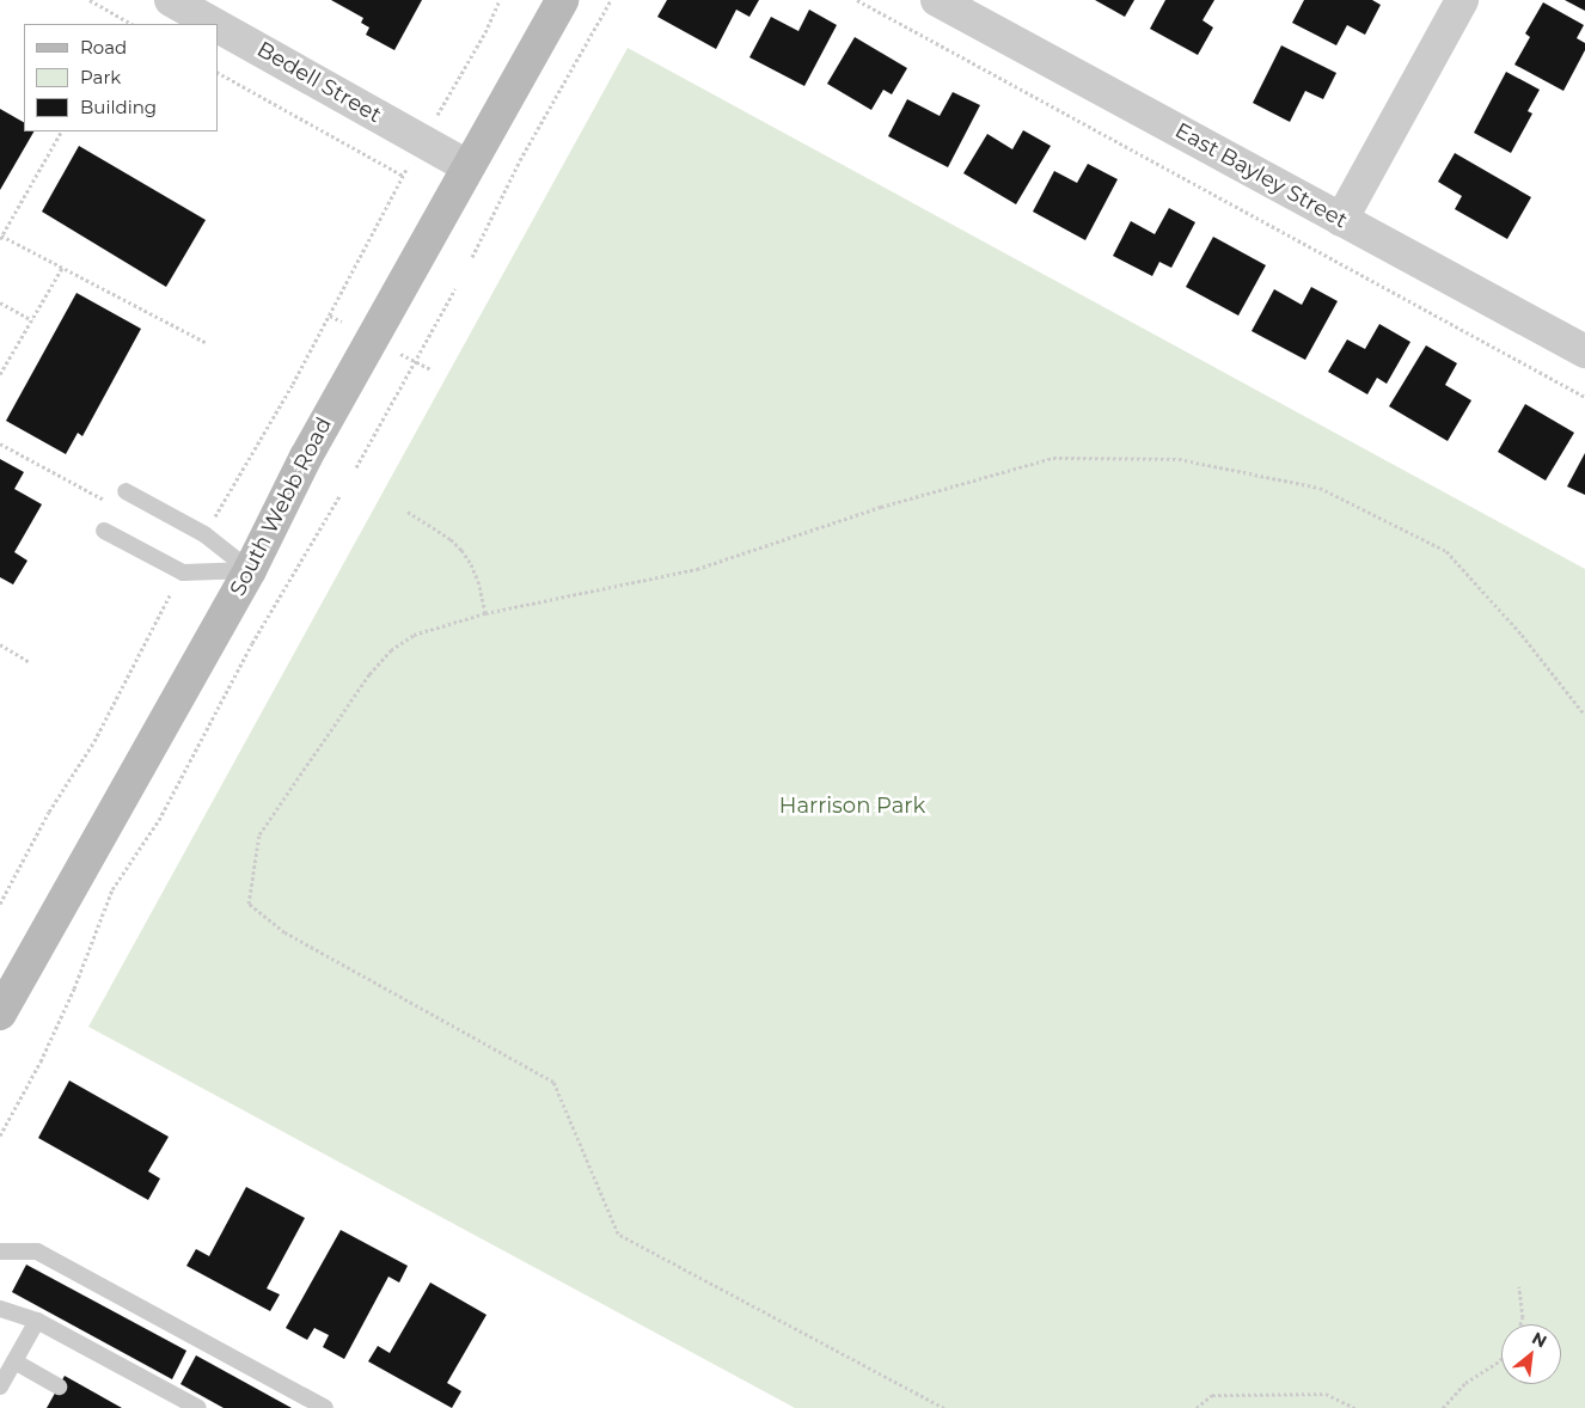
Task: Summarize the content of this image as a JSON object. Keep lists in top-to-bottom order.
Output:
{
  "streets": {
    "main road": ["South Webb Road"],
    "street": ["Bedell Street", "East Bayley Street"]
  },
  "crossings": [
    ["Bedell Street", "South Webb Road"]
  ],
  "parks": ["Harrison Park"],
  "legend": ["Road", "Park", "Building"],
  "north": "top right"
}
